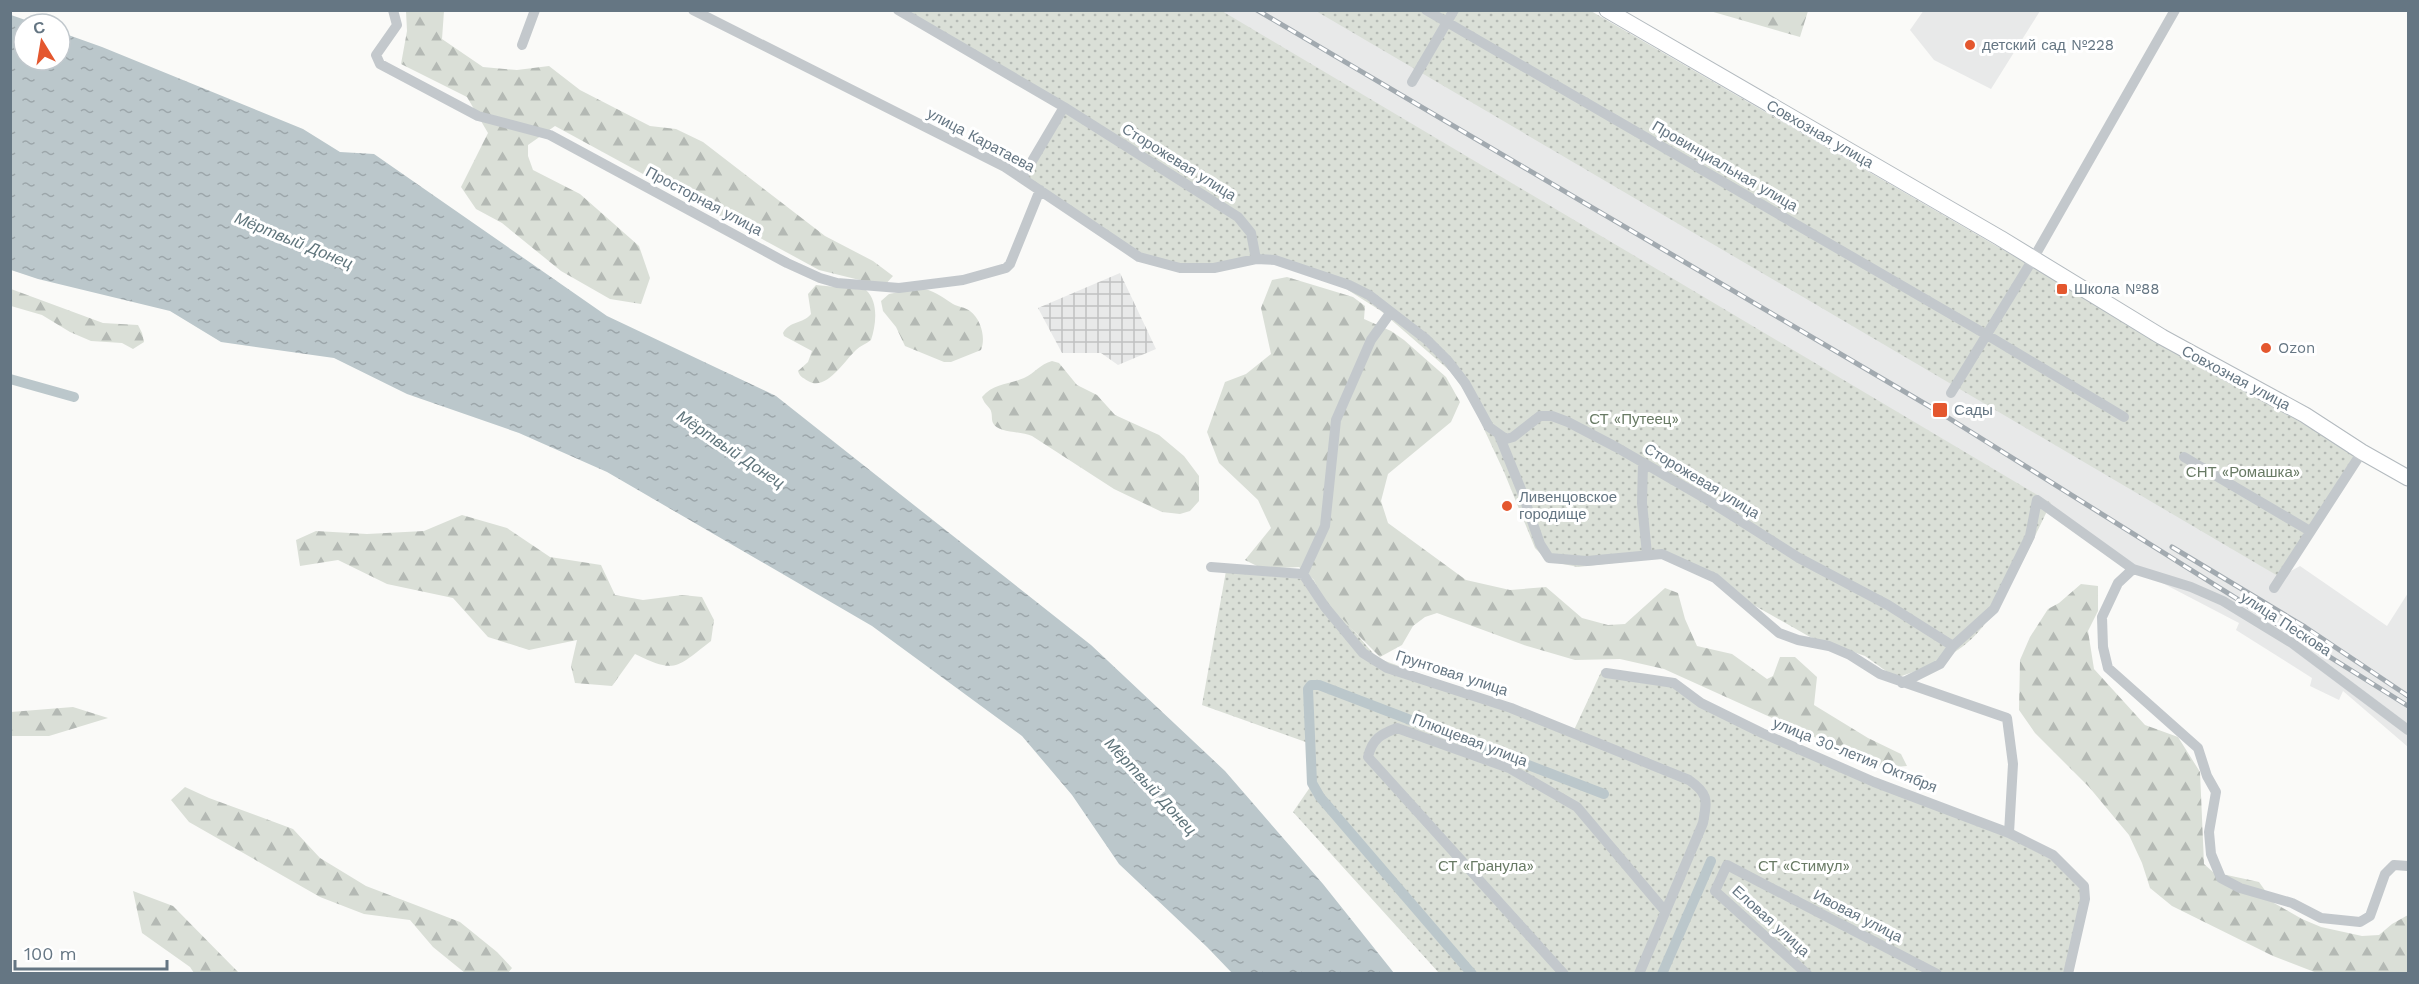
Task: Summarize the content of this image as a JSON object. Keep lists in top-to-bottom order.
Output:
{
  "streets": {
    "street": [
      "Совхозная улица",
      "улица Каратаева",
      "Сторожевая улица",
      "Провинциальная улица",
      "Просторная улица",
      "улица Пескова",
      "Грунтовая улица",
      "Плющевая улица",
      "улица 30-летия Октября",
      "Ивовая улица",
      "Еловая улица"
    ]
  },
  "crossings": [
    ["улица Каратаева", "Сторожевая улица"],
    ["улица Каратаева", "Просторная улица"],
    ["Сторожевая улица", "улица Пескова"],
    ["Грунтовая улица", "Плющевая улица"],
    ["Ивовая улица", "Еловая улица"]
  ],
  "water": ["Мёртвый Донец"],
  "parks": [
    "СТ «Путеец»",
    "СНТ «Ромашка»",
    "СТ «Гранула»",
    "СТ «Стимул»"
  ],
  "places": {
    "other": ["детский сад №228", "Ozon", "Ливенцовское городище"],
    "transit": ["Школа №88", "Сады"]
  },
  "scale_bar": "100 m",
  "north": "top"
}
